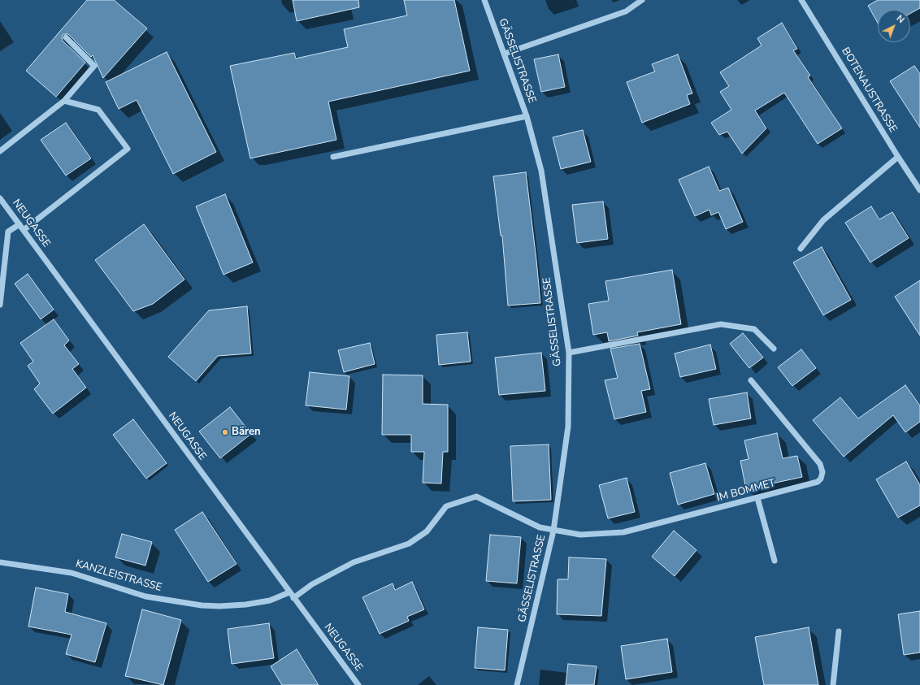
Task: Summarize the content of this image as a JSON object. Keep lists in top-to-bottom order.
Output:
{
  "streets": {
    "street": [
      "GÄSSELISTRASSE",
      "BOTENAUSTRASSE",
      "NEUGASSE",
      "IM BOMMET",
      "KANZLEISTRASSE"
    ]
  },
  "crossings": [
    ["GÄSSELISTRASSE", "IM BOMMET"],
    ["NEUGASSE", "IM BOMMET"],
    ["NEUGASSE", "KANZLEISTRASSE"]
  ],
  "places": ["Bären"],
  "north": "top right"
}
